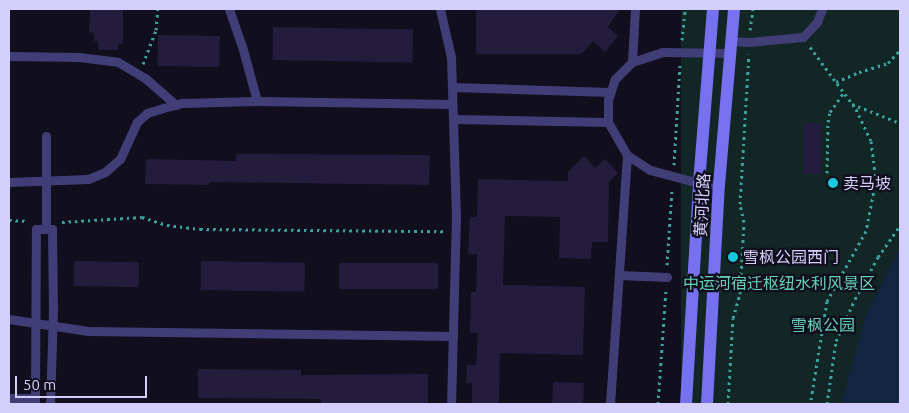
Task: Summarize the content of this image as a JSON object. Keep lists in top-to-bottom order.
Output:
{
  "streets": {
    "main road": ["黄河北路"]
  },
  "parks": ["中运河宿迁枢纽水利风景区", "雪枫公园"],
  "places": ["卖马坡", "雪枫公园西门"],
  "scale_bar": "50 m"
}
